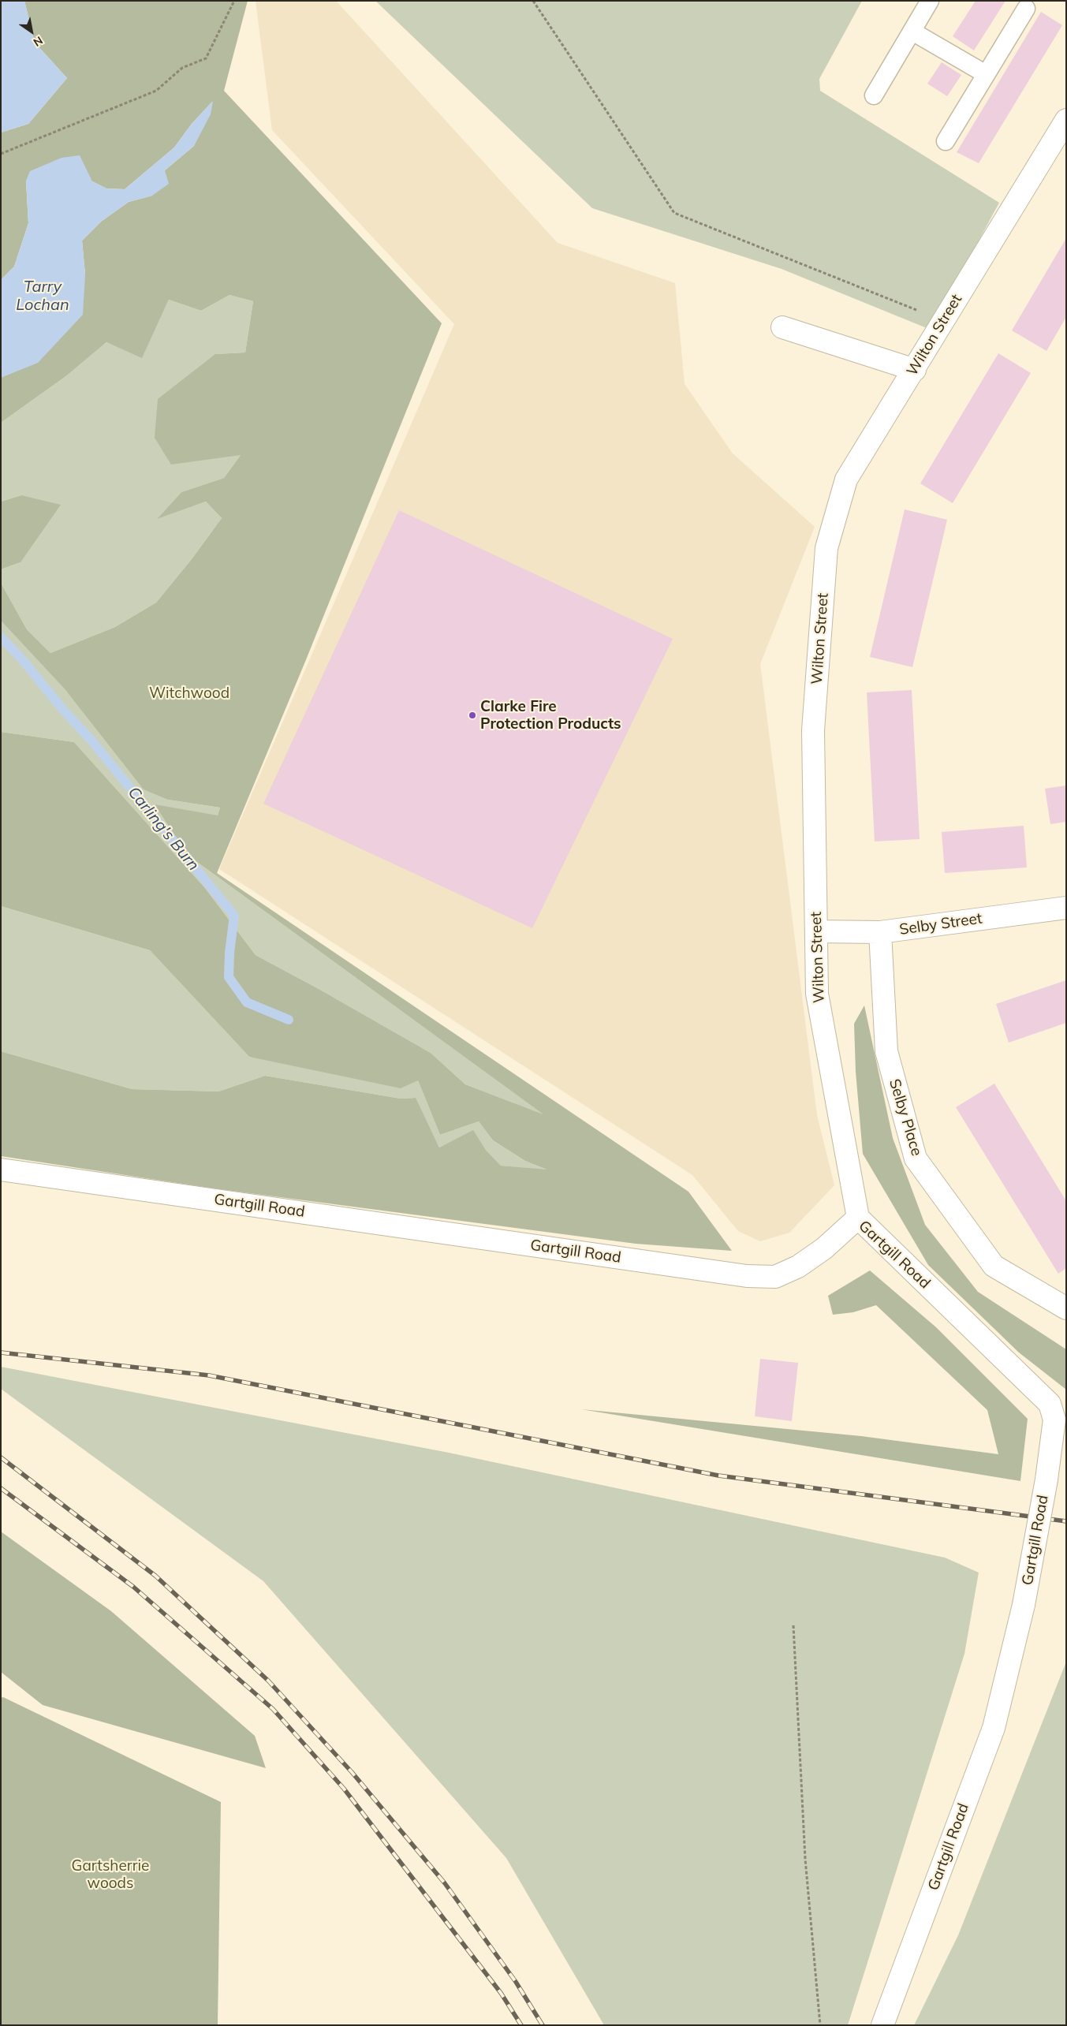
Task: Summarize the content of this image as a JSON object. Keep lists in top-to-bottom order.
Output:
{
  "streets": {
    "street": [
      "Wilton Street",
      "Selby Street",
      "Selby Place",
      "Gartgill Road"
    ]
  },
  "crossings": [
    ["Wilton Street", "Selby Street"],
    ["Wilton Street", "Gartgill Road"],
    ["Selby Street", "Selby Place"]
  ],
  "water": ["Tarry Lochan", "Carling's Burn"],
  "parks": ["Witchwood", "Gartsherrie woods"],
  "places": ["Clarke Fire Protection Products"],
  "north": "bottom right"
}
